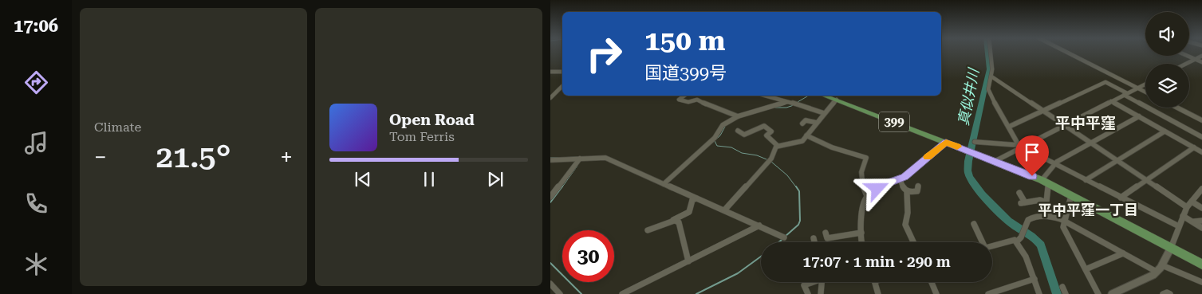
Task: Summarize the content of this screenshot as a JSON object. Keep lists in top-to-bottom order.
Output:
{
  "streets": {
    "highway": ["399"]
  },
  "districts": ["平中平窪", "平中平窪一丁目"],
  "water": ["真似井川"],
  "page": {
    "tabs": "17:06",
    "tile": "Climate",
    "turn": ["150 m", "国道399号"],
    "song": ["Open Road", "Tom Ferris"],
    "heat": ["−", "21.5°", "+"],
    "limit": "30",
    "trip": "17:07 · 1 min · 290 m"
  }
}
